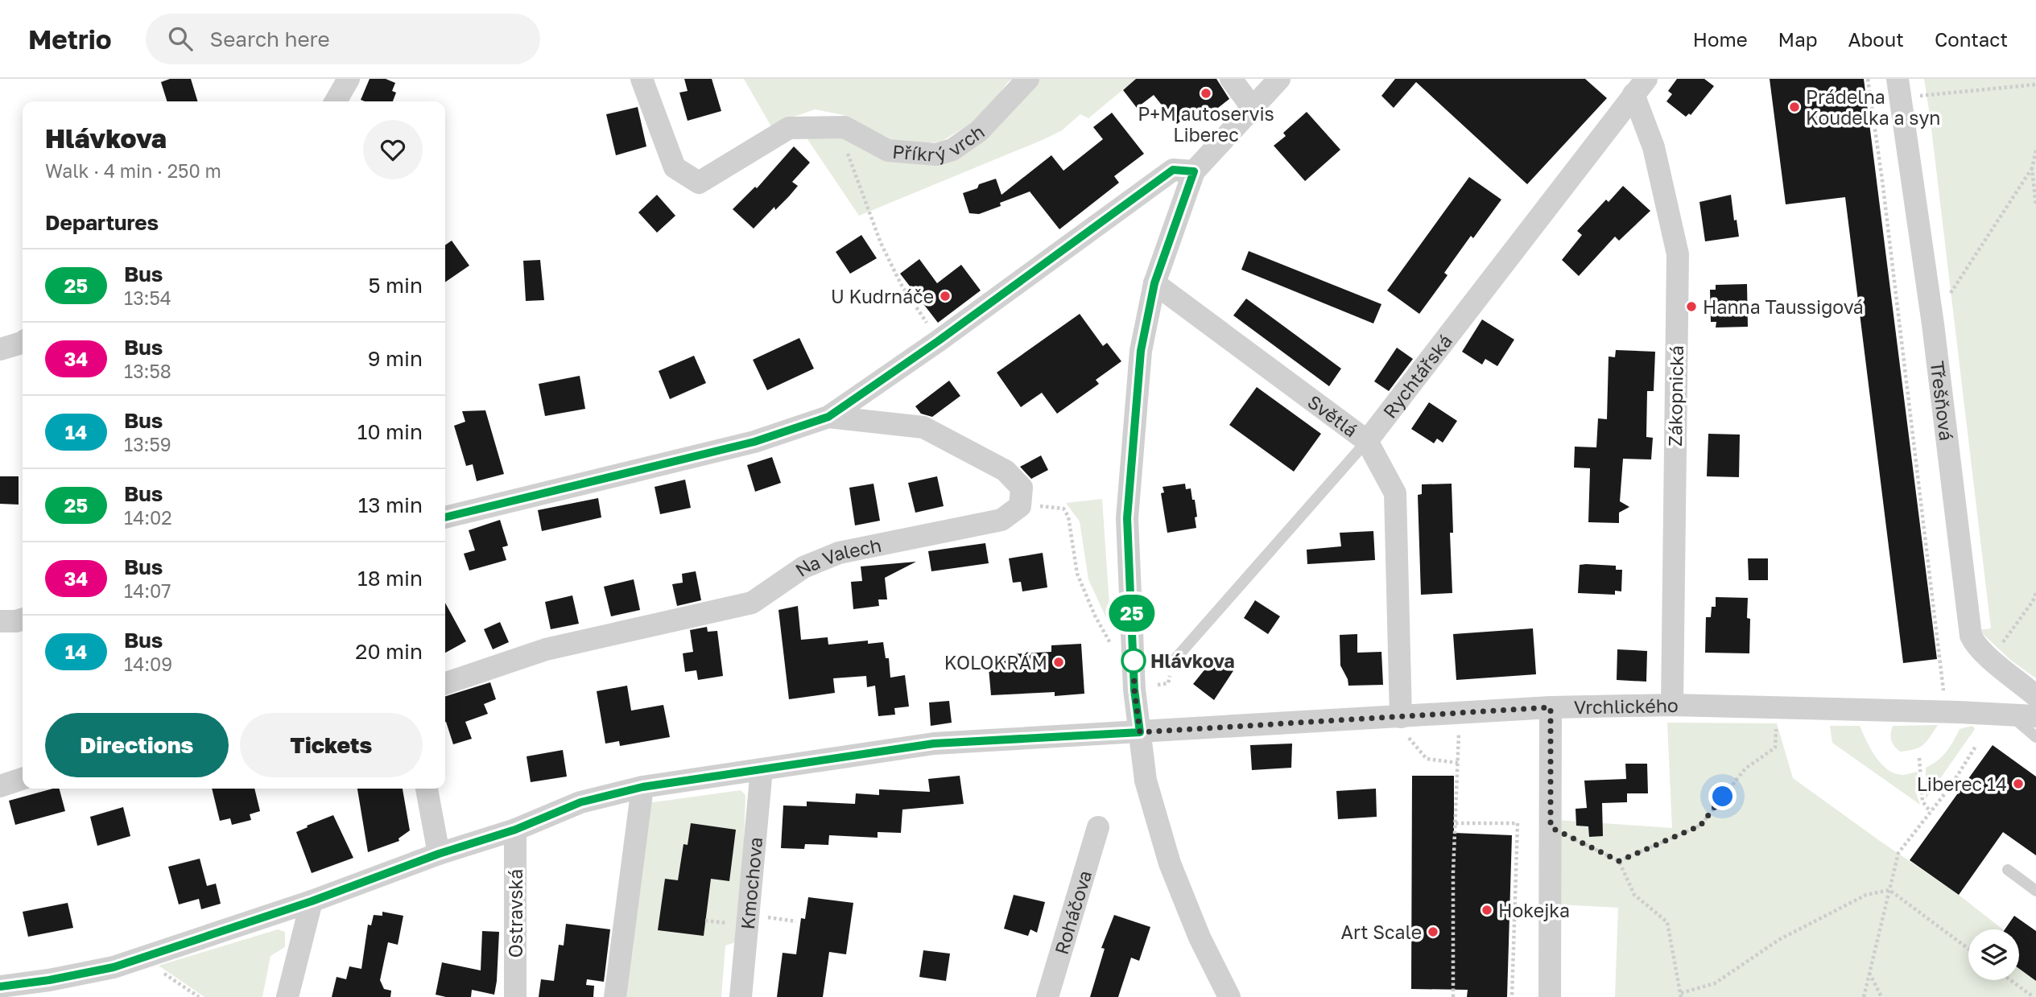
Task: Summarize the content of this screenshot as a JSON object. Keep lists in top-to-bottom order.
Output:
{
  "streets": {
    "street": [
      "Příkrý vrch",
      "Rychtářská",
      "Zákopnická",
      "Třešňová",
      "Světlá",
      "Na Valech",
      "Vrchlického",
      "Kmochova",
      "Roháčova",
      "Ostravská"
    ]
  },
  "crossings": [
    ["Rychtářská", "Zákopnická"],
    ["Rychtářská", "Světlá"],
    ["Zákopnická", "Vrchlického"],
    ["Světlá", "Vrchlického"],
    ["Vrchlického", "Kmochova"],
    ["Vrchlického", "Ostravská"]
  ],
  "places": [
    "P+M autoservis Liberec",
    "Prádelna Koudelka a syn",
    "U Kudrnáče",
    "Hanna Taussigová",
    "Hlávkova",
    "KOLOKRÁM",
    "Liberec 14",
    "Hokejka",
    "Art Scale"
  ],
  "lines": ["bus line 25"],
  "page": {
    "header": "Metrio",
    "search": "Search here",
    "nav": [
      "Home",
      "Map",
      "About",
      "Contact"
    ],
    "on_map": "25",
    "heading": [
      ["Hlávkova", "Walk · 4 min · 250 m"],
      "Departures"
    ],
    "list": [
      {
        "mark": "25",
        "name": "Bus",
        "note": "13:54",
        "value": "5 min"
      },
      {
        "mark": "34",
        "name": "Bus",
        "note": "13:58",
        "value": "9 min"
      },
      {
        "mark": "14",
        "name": "Bus",
        "note": "13:59",
        "value": "10 min"
      },
      {
        "mark": "25",
        "name": "Bus",
        "note": "14:02",
        "value": "13 min"
      },
      {
        "mark": "34",
        "name": "Bus",
        "note": "14:07",
        "value": "18 min"
      },
      {
        "mark": "14",
        "name": "Bus",
        "note": "14:09",
        "value": "20 min"
      }
    ],
    "buttons": ["Directions", "Tickets"]
  }
}
